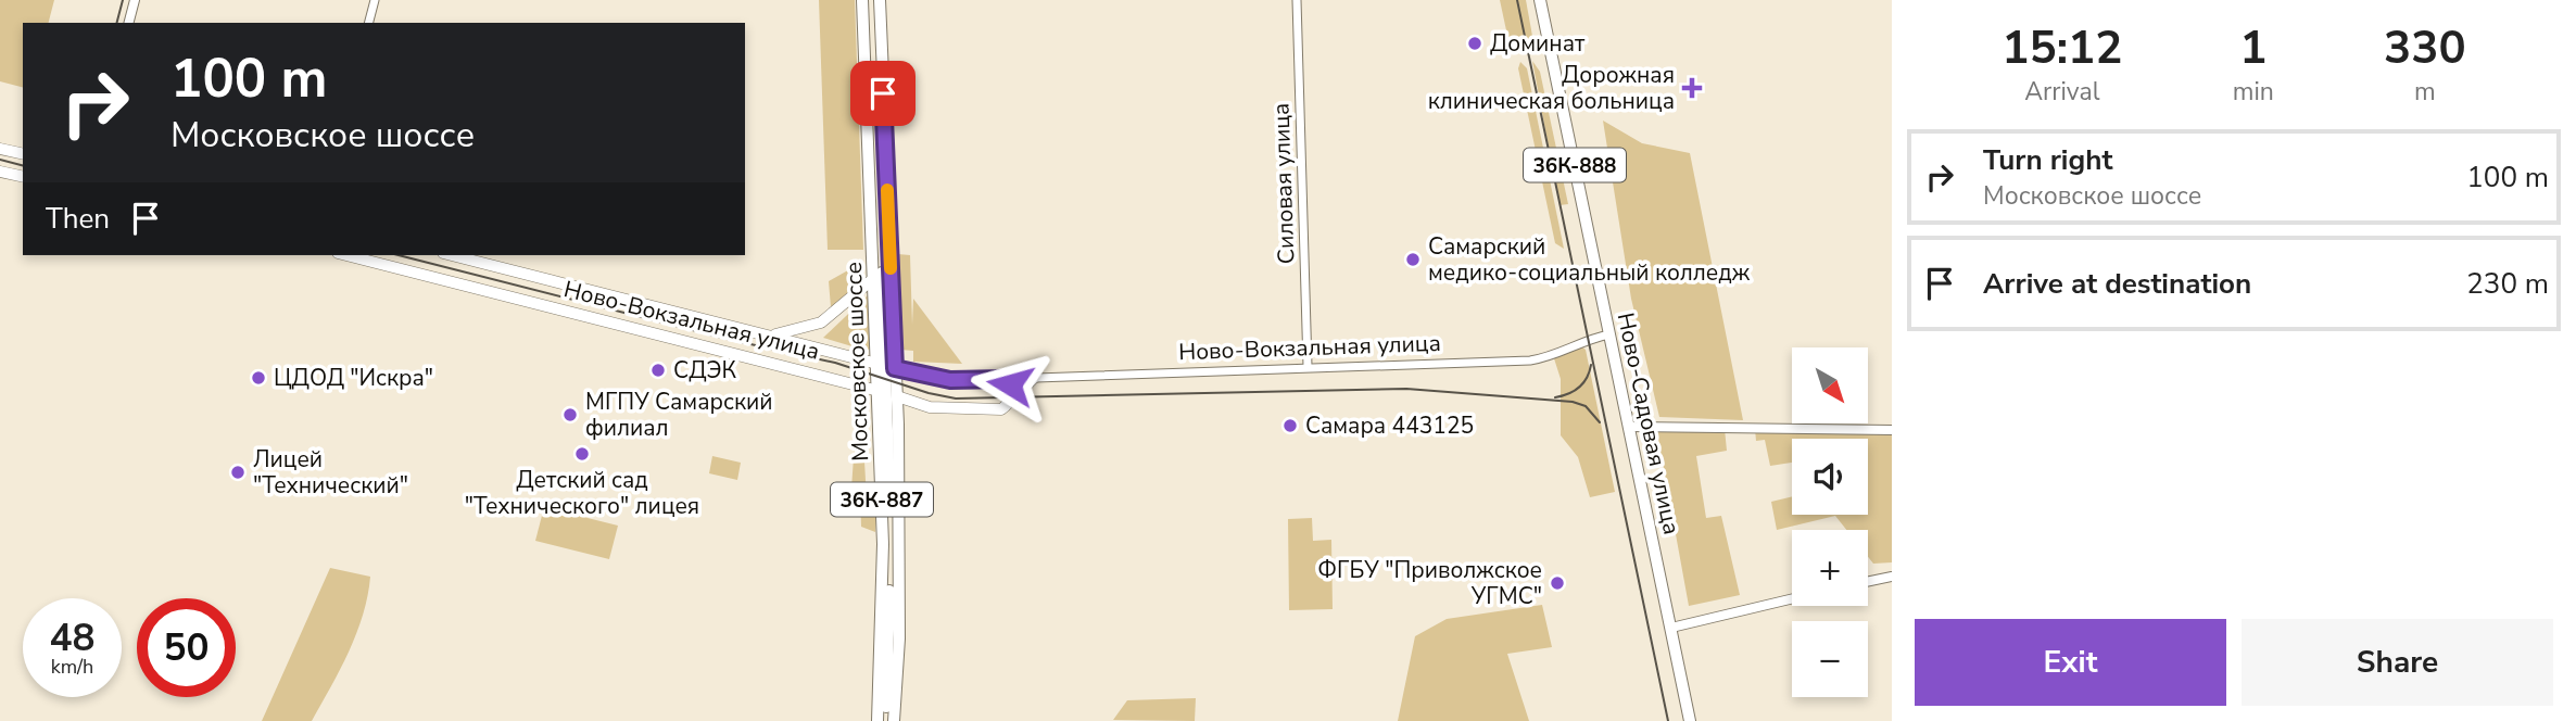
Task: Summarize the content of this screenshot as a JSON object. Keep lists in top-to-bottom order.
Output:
{
  "streets": {
    "main road": [
      "36К-888",
      "Ново-Вокзальная улица",
      "Московское шоссе",
      "Ново-Садовая улица",
      "36К-887"
    ],
    "street": ["Силовая улица"]
  },
  "crossings": [
    ["Силовая улица", "Ново-Вокзальная улица"],
    ["Ново-Вокзальная улица", "Московское шоссе"],
    ["Ново-Вокзальная улица", "Ново-Садовая улица"]
  ],
  "places": {
    "other": [
      "Доминат",
      "Самарский медико-социальный колледж",
      "СДЭК",
      "ЦДОД \"Искра\"",
      "МГПУ Самарский филиал",
      "Самара 443125",
      "Детский сад \"Технического\" лицея",
      "Лицей \"Технический\"",
      "ФГБУ \"Приволжское УГМС\""
    ],
    "health": ["Дорожная клиническая больница"]
  },
  "north": "bottom right",
  "page": {
    "eta": [
      "15:12",
      "Arrival",
      "1",
      "min",
      "330",
      "m"
    ],
    "turn": ["100 m", "Московское шоссе"],
    "list": [
      {
        "name": "Turn right",
        "note": "Московское шоссе",
        "value": "100 m"
      },
      {
        "name": "Arrive at destination",
        "value": "230 m"
      }
    ],
    "then": "Then",
    "map_buttons": ["+", "−"],
    "speed": "48 km/h",
    "limit": "50",
    "buttons": ["Exit", "Share"]
  }
}
